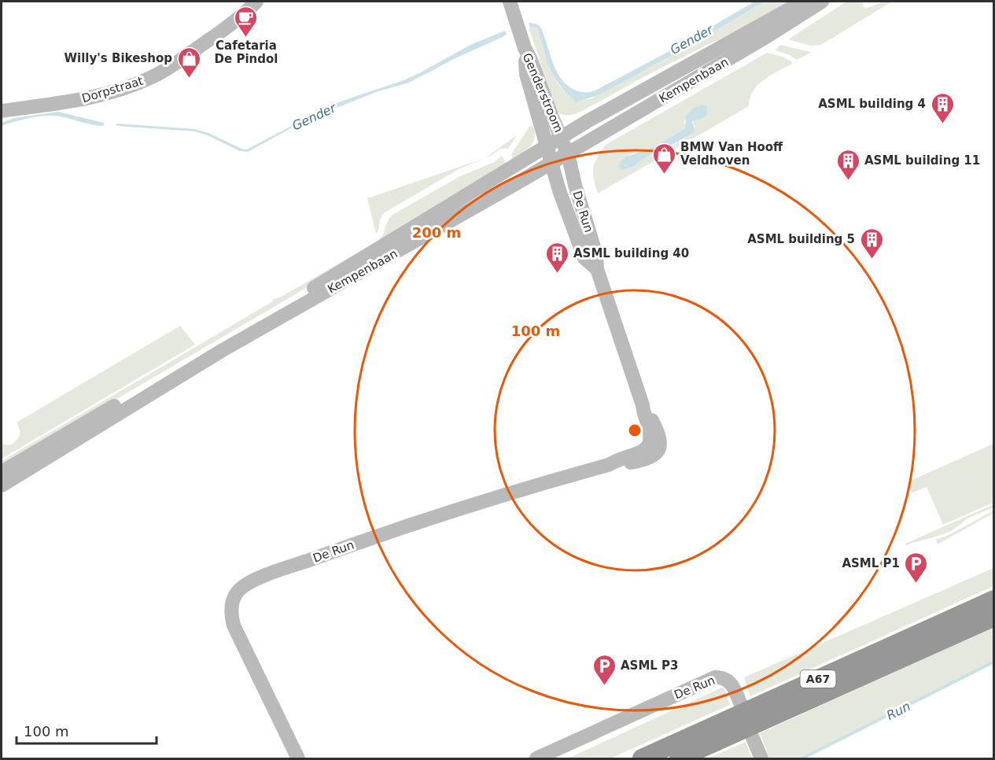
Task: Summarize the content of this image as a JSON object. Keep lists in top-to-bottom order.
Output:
{
  "streets": {
    "highway": ["A67"],
    "main road": [
      "Kempenbaan",
      "Dorpstraat",
      "Genderstroom",
      "De Run"
    ]
  },
  "crossings": [
    ["Kempenbaan", "Genderstroom"],
    ["Kempenbaan", "De Run"],
    ["Genderstroom", "De Run"]
  ],
  "water": ["Gender", "Run"],
  "places": {
    "cafe": ["Cafetaria De Pindol"],
    "shop": ["Willy's Bikeshop", "BMW Van Hooff Veldhoven"],
    "building": [
      "ASML building 4",
      "ASML building 11",
      "ASML building 5",
      "ASML building 40"
    ],
    "parking": ["ASML P1", "ASML P3"]
  },
  "scale_bar": "100 m",
  "rings": ["200 m", "100 m"]
}
